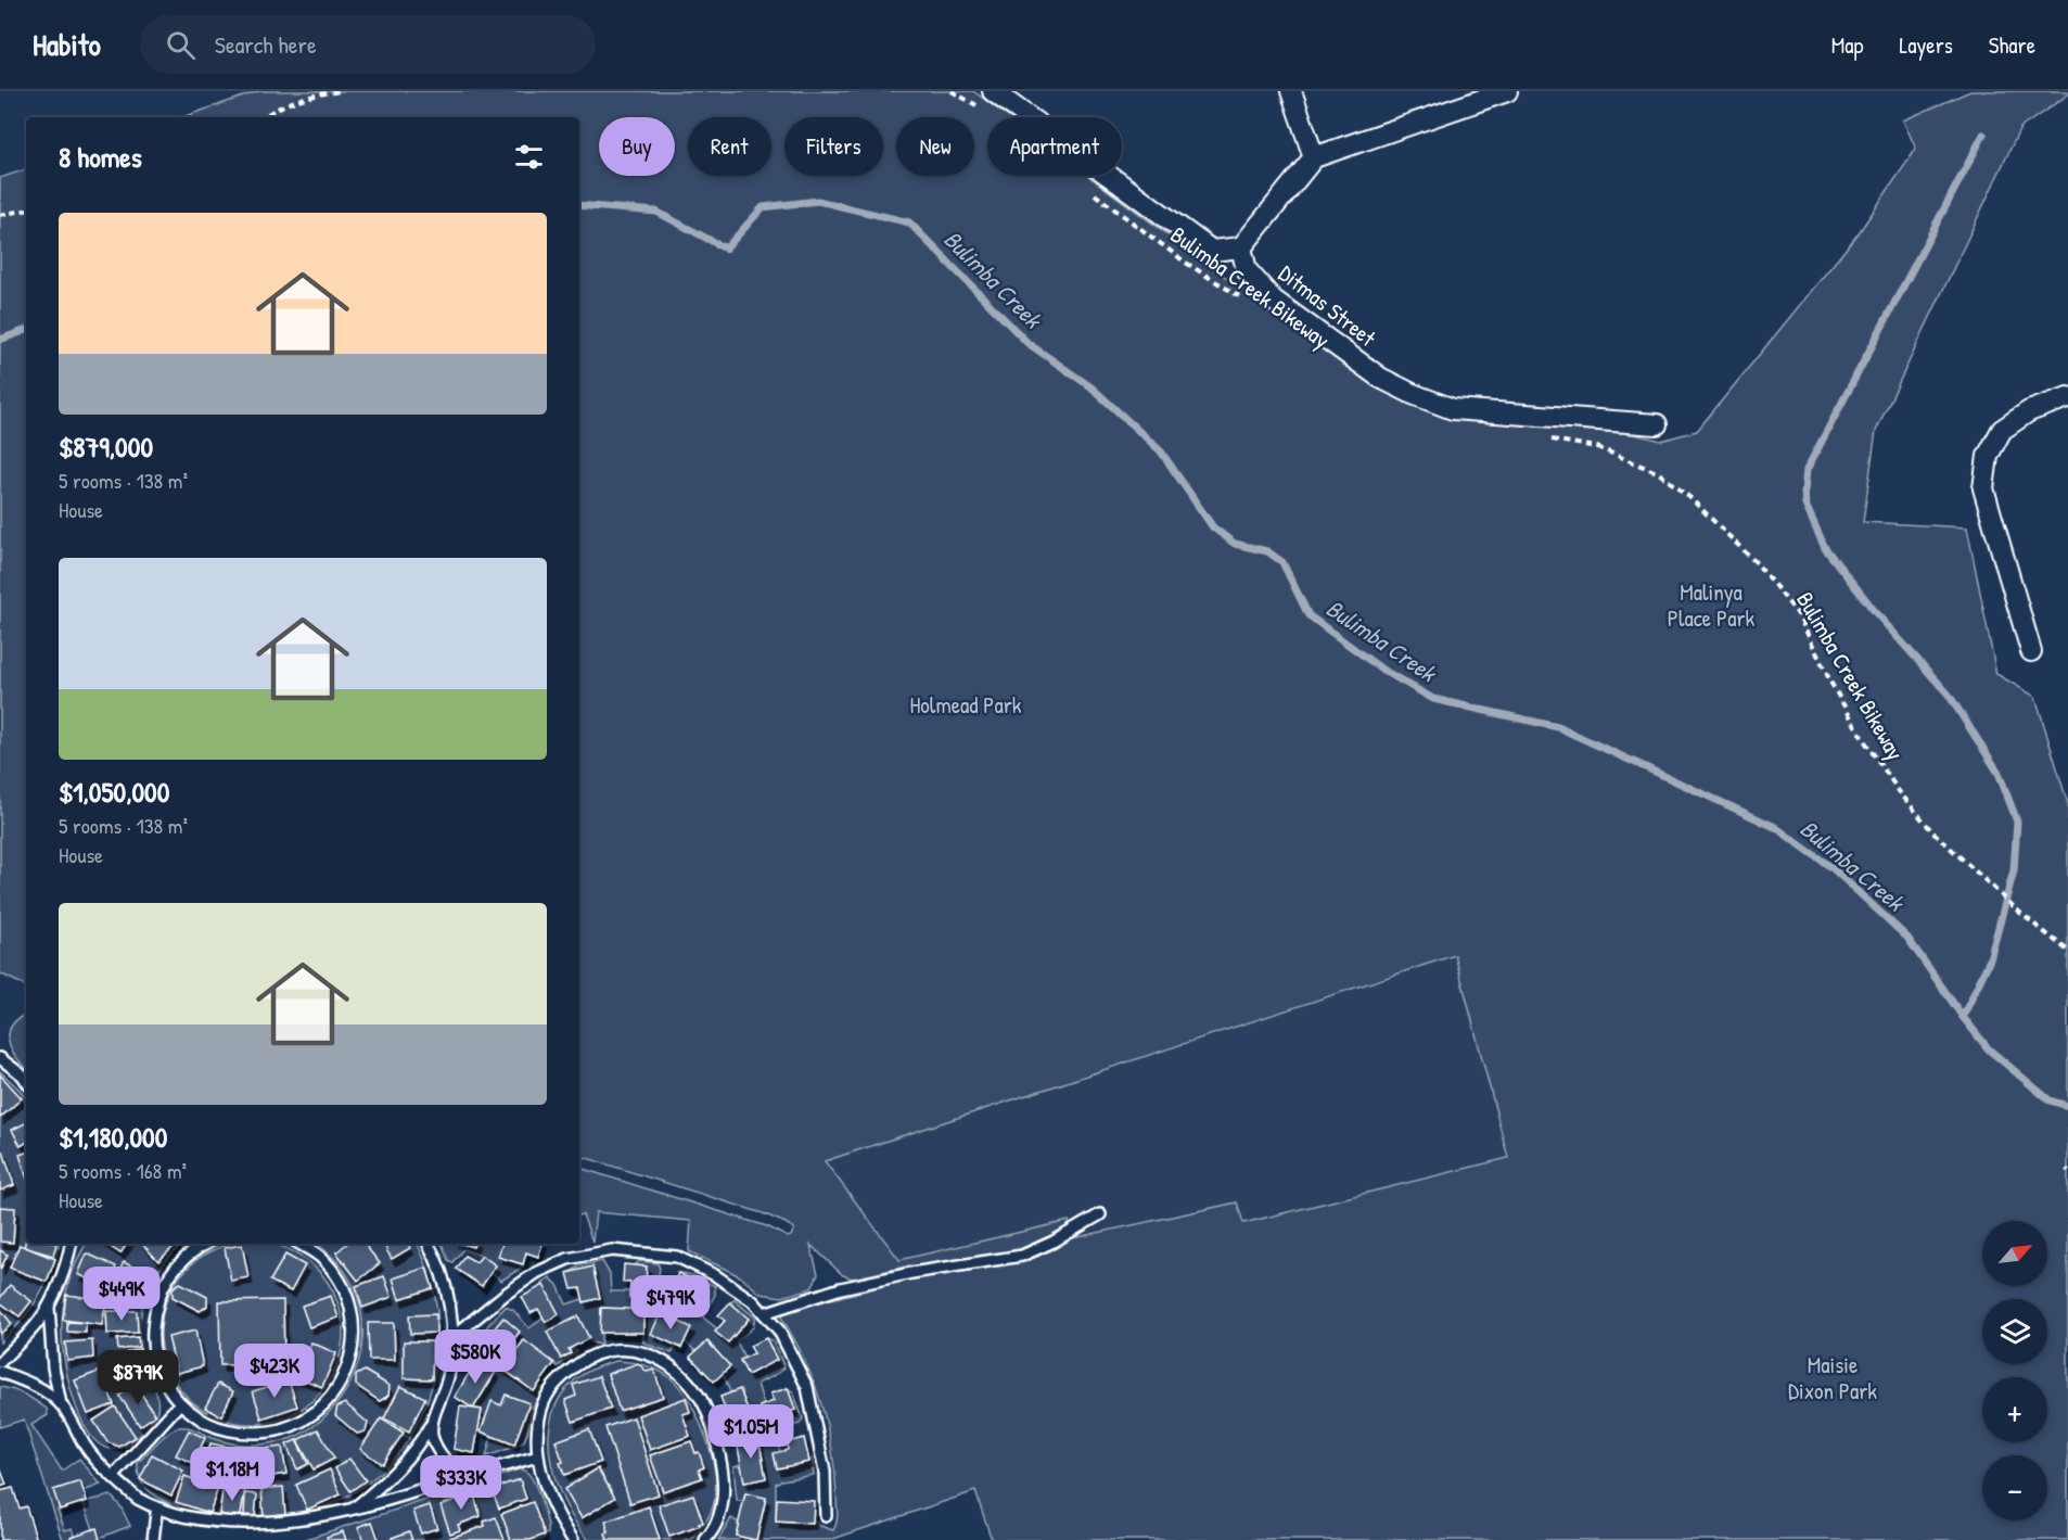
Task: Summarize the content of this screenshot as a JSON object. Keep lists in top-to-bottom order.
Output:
{
  "streets": {
    "street": ["Ditmas Street"],
    "path": ["Bulimba Creek Bikeway"]
  },
  "water": ["Bulimba Creek"],
  "parks": ["Malinya Place Park", "Holmead Park", "Maisie Dixon Park"],
  "north": "top right",
  "page": {
    "header": "Habito",
    "search": "Search here",
    "nav": ["Map", "Layers", "Share"],
    "chip": [
      "Buy",
      "Rent",
      "Filters",
      "New",
      "Apartment"
    ],
    "heading": "8 homes",
    "list": [
      {
        "name": "$879,000",
        "note": "5 rooms · 138 m² · House"
      },
      {
        "name": "$1,050,000",
        "note": "5 rooms · 138 m² · House"
      },
      {
        "name": "$1,180,000",
        "note": "5 rooms · 168 m² · House"
      }
    ],
    "map_buttons": ["+", "−"],
    "price": [
      "$449K",
      "$479K",
      "$580K",
      "$423K",
      "$879K",
      "$1.05M",
      "$1.18M",
      "$333K"
    ]
  }
}
